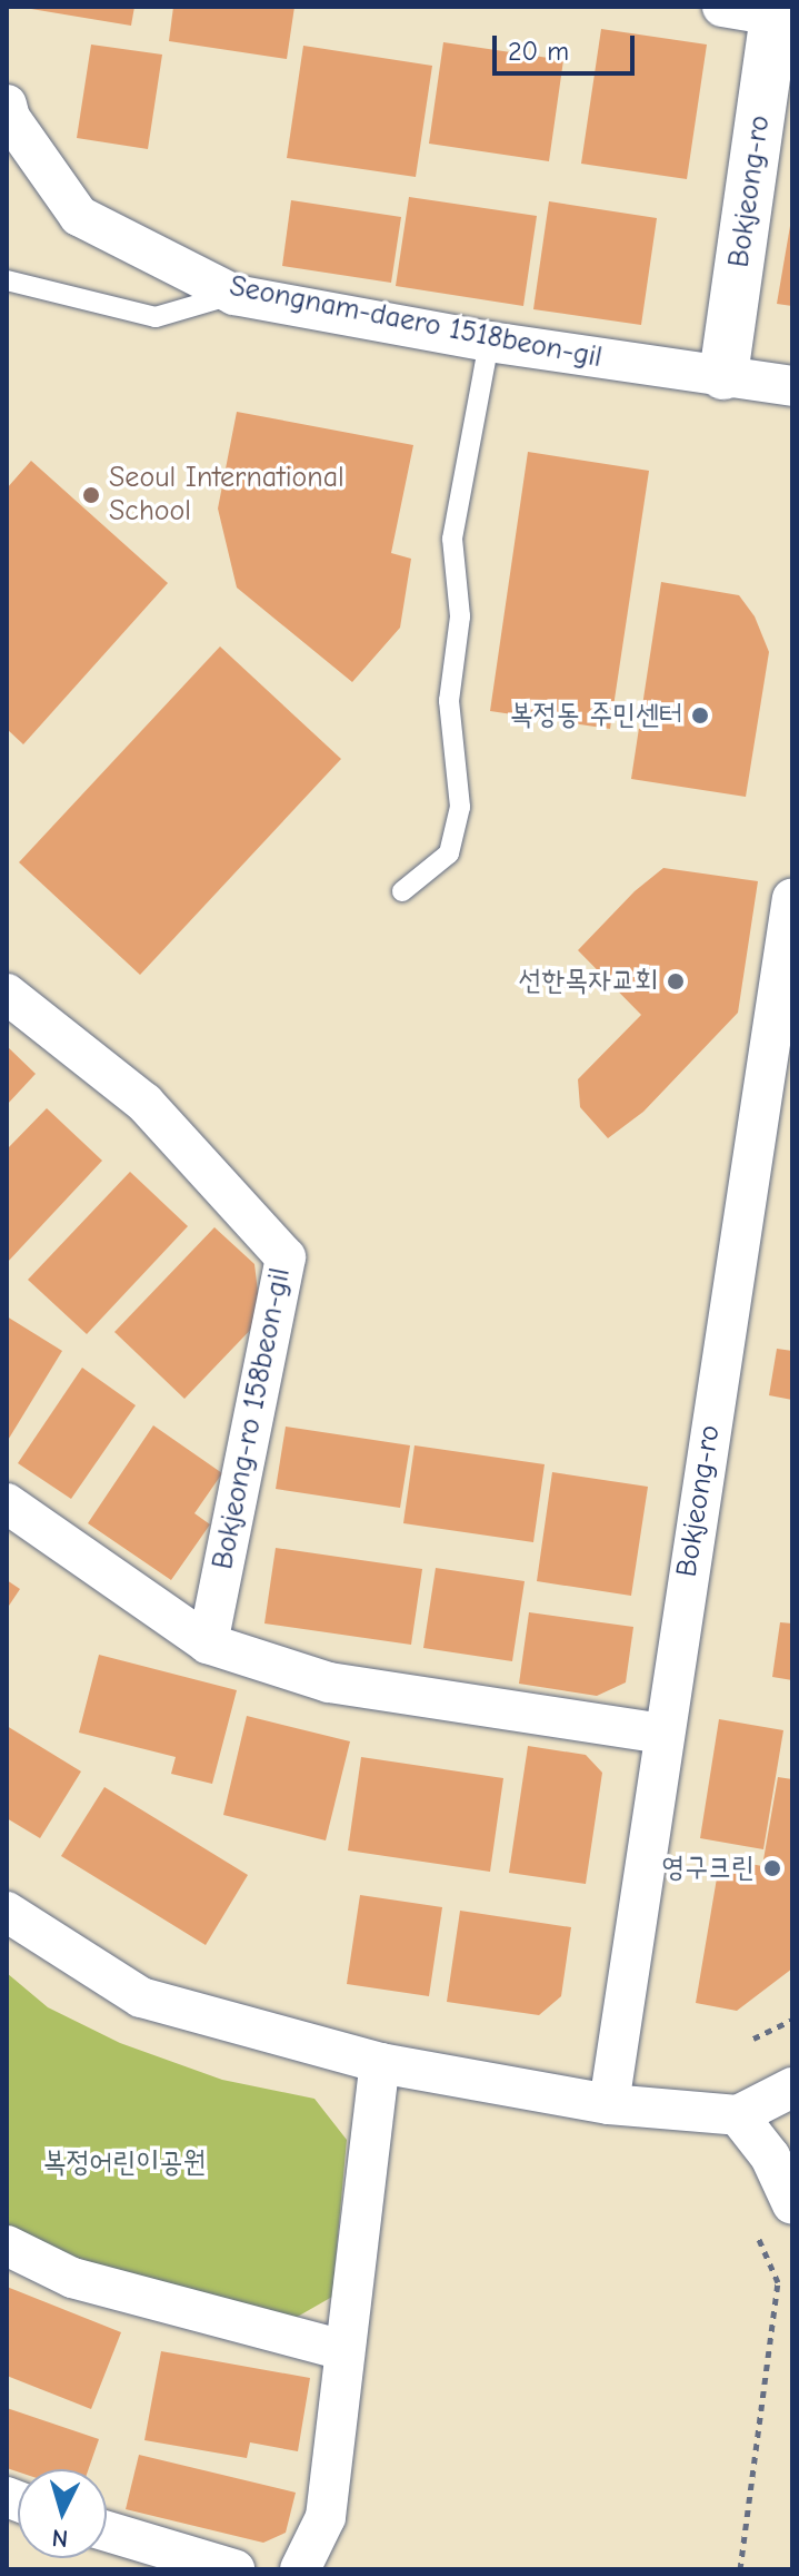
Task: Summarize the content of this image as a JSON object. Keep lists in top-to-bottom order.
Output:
{
  "streets": {
    "street": ["Bokjeong-ro", "Seongnam-daero 1518beon-gil", "Bokjeong-ro 158beon-gil"]
  },
  "crossings": [
    ["Bokjeong-ro", "Seongnam-daero 1518beon-gil"]
  ],
  "parks": ["복정어린이공원"],
  "places": [
    "Seoul International School",
    "복정동 주민센터",
    "선한목자교회",
    "영구크린"
  ],
  "scale_bar": "20 m",
  "north": "bottom"
}
